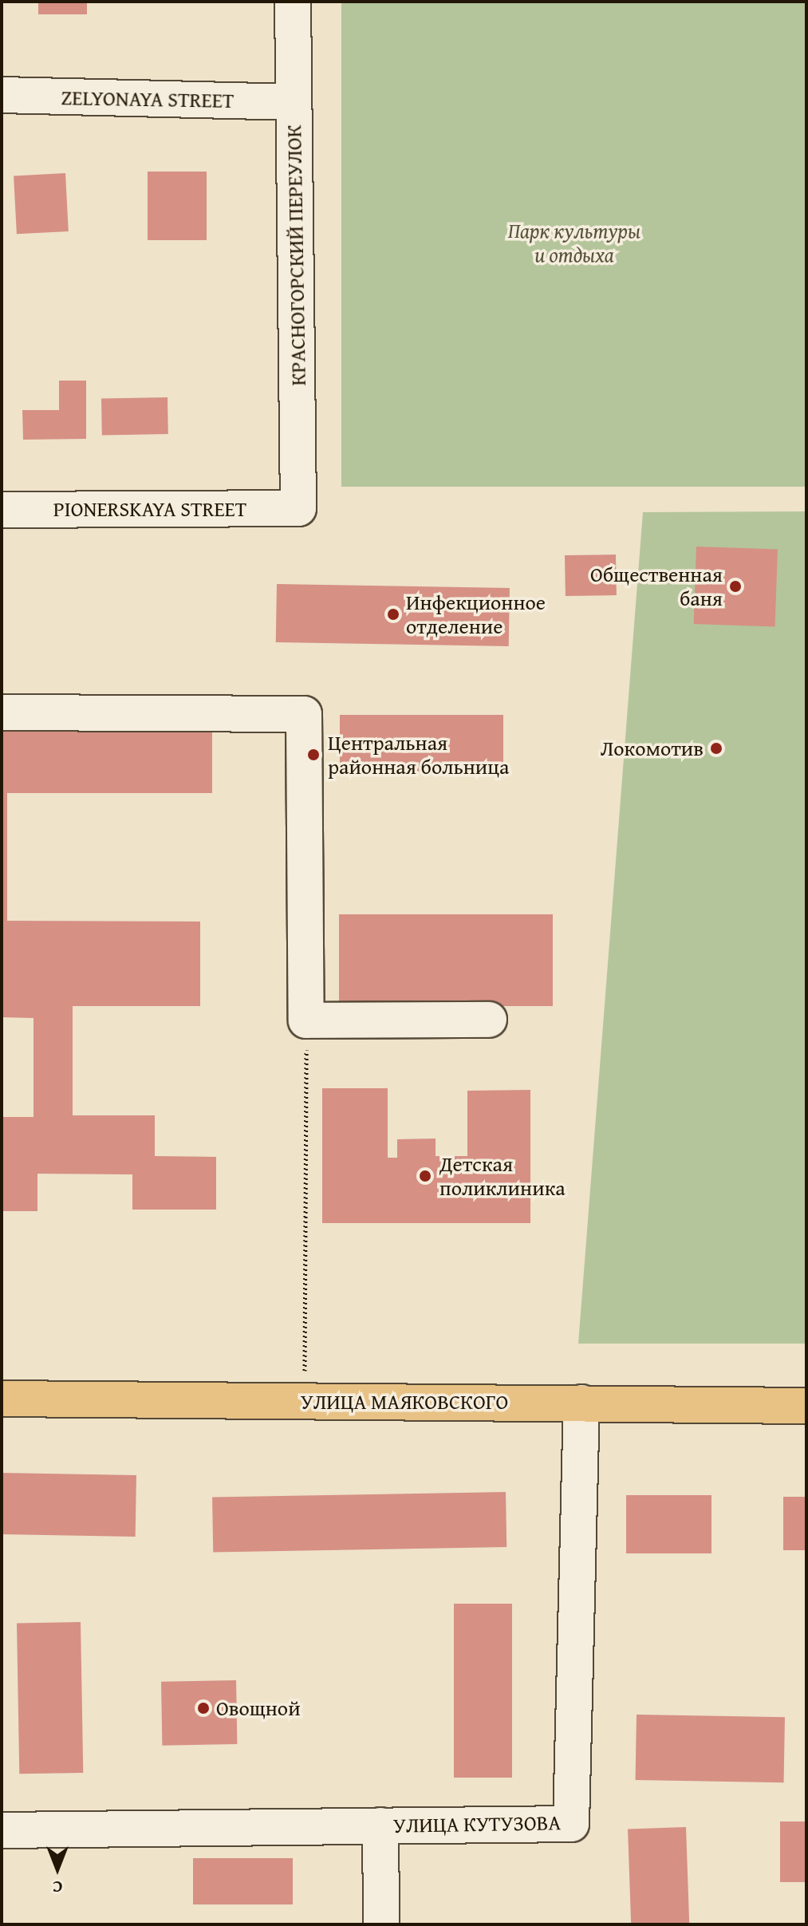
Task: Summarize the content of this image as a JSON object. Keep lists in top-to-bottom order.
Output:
{
  "streets": {
    "main road": ["УЛИЦА МАЯКОВСКОГО"],
    "street": [
      "ZELYONAYA STREET",
      "КРАСНОГОРСКИЙ ПЕРЕУЛОК",
      "PIONERSKAYA STREET",
      "УЛИЦА КУТУЗОВА"
    ]
  },
  "crossings": [
    ["ZELYONAYA STREET", "КРАСНОГОРСКИЙ ПЕРЕУЛОК"],
    ["КРАСНОГОРСКИЙ ПЕРЕУЛОК", "PIONERSKAYA STREET"],
    ["УЛИЦА МАЯКОВСКОГО", "УЛИЦА КУТУЗОВА"]
  ],
  "parks": ["Парк культуры и отдыха"],
  "places": [
    "Общественная баня",
    "Инфекционное отделение",
    "Локомотив",
    "Центральная районная больница",
    "Детская поликлиника",
    "Овощной"
  ],
  "north": "bottom"
}
